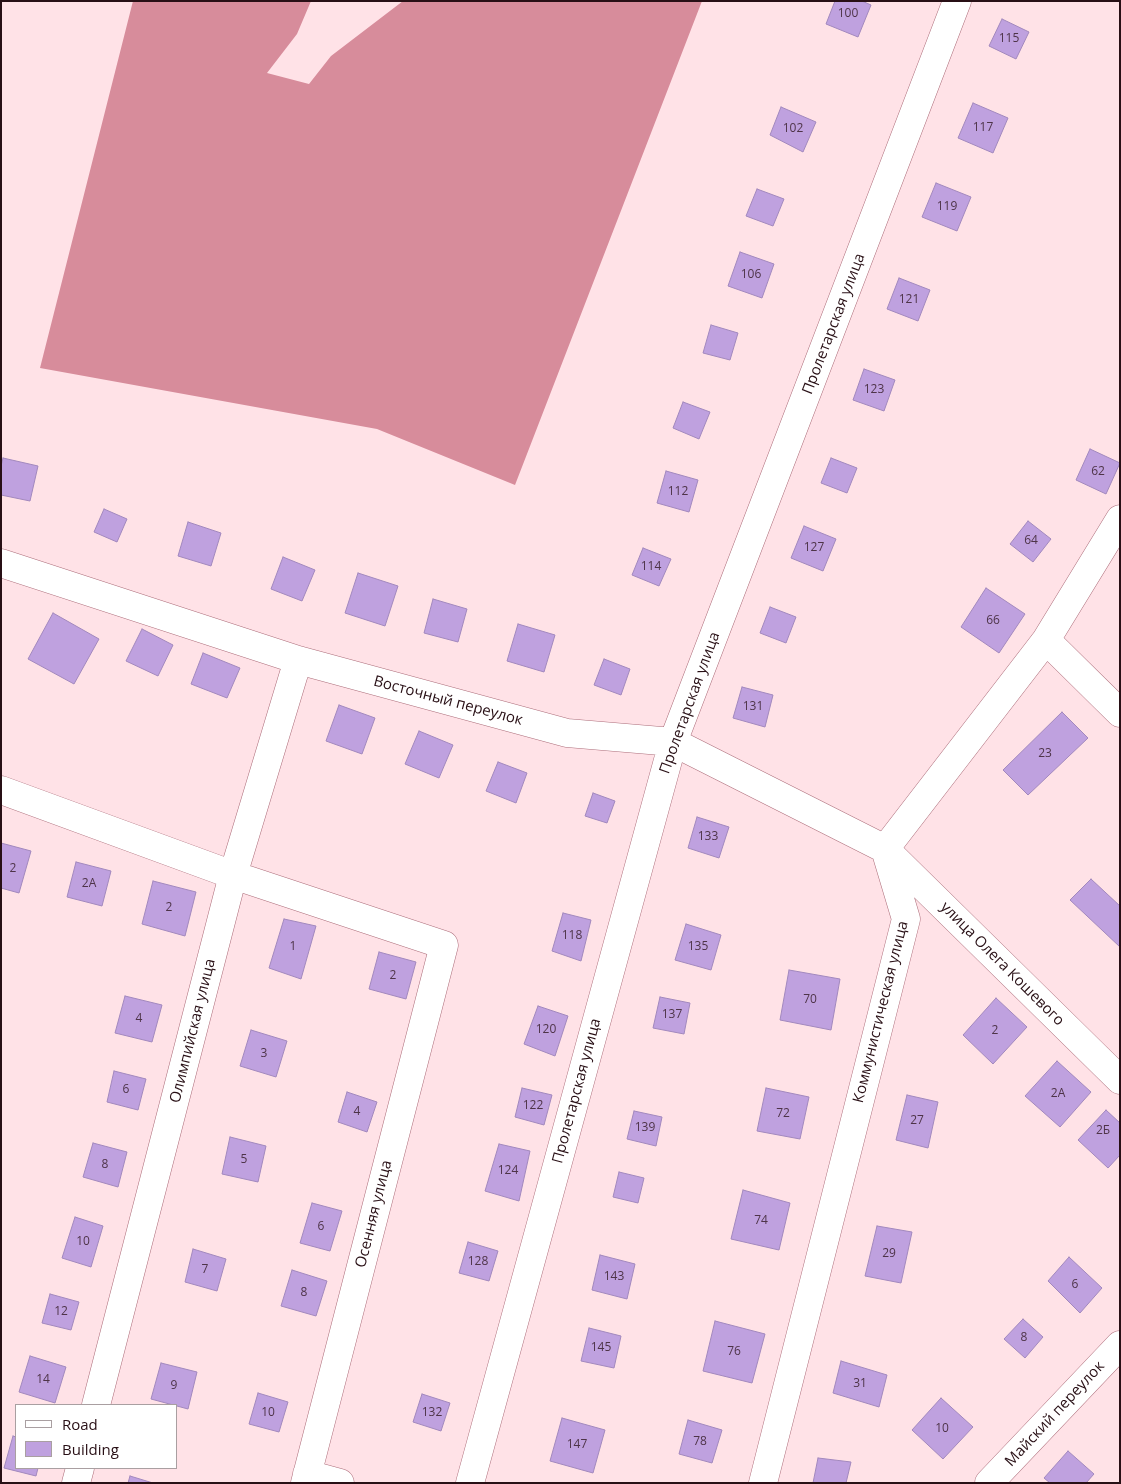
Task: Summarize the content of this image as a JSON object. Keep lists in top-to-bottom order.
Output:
{
  "streets": {
    "street": [
      "Пролетарская улица",
      "Восточный переулок",
      "улица Олега Кошевого",
      "Коммунистическая улица",
      "Олимпийская улица",
      "Осенняя улица",
      "Майский переулок"
    ]
  },
  "crossings": [
    ["Пролетарская улица", "Восточный переулок"],
    ["Восточный переулок", "улица Олега Кошевого"],
    ["Восточный переулок", "Коммунистическая улица"],
    ["Восточный переулок", "Олимпийская улица"],
    ["улица Олега Кошевого", "Коммунистическая улица"],
    ["Олимпийская улица", "Осенняя улица"]
  ],
  "house_numbers": [
    "100",
    "115",
    "117",
    "102",
    "119",
    "106",
    "121",
    "123",
    "62",
    "112",
    "64",
    "127",
    "114",
    "66",
    "131",
    "23",
    "133",
    "2",
    "2А",
    "2",
    "118",
    "1",
    "135",
    "2",
    "70",
    "137",
    "4",
    "120",
    "2",
    "3",
    "6",
    "2А",
    "122",
    "4",
    "72",
    "27",
    "139",
    "2Б",
    "5",
    "8",
    "124",
    "74",
    "6",
    "10",
    "29",
    "128",
    "7",
    "143",
    "6",
    "8",
    "12",
    "8",
    "145",
    "76",
    "14",
    "31",
    "9",
    "10",
    "132",
    "10",
    "78",
    "147"
  ],
  "legend": ["Road", "Building"]
}
